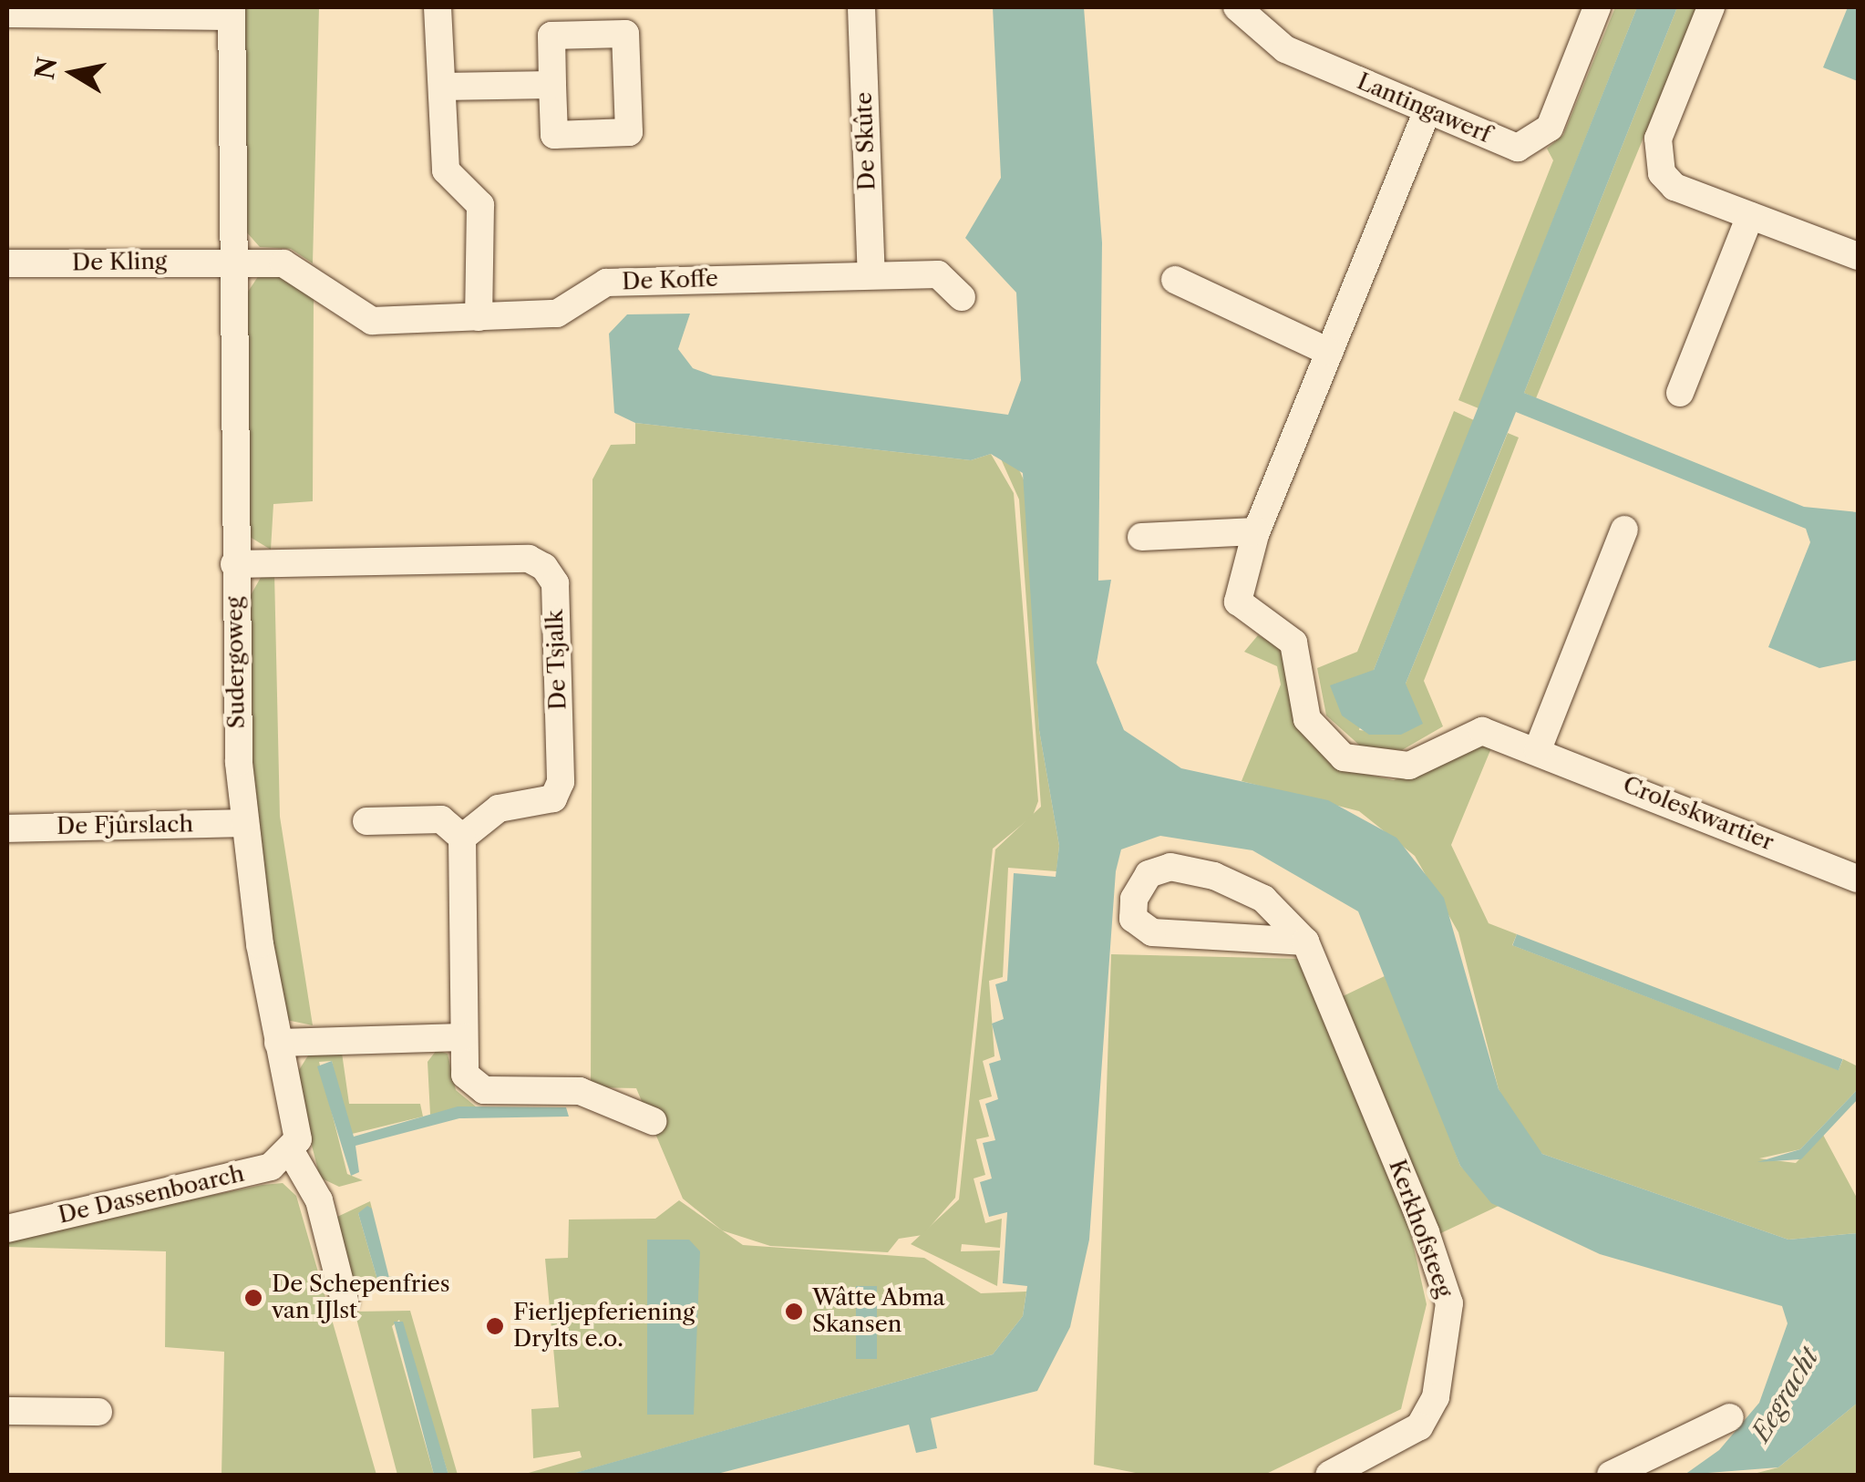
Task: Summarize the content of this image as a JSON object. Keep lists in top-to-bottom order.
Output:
{
  "streets": {
    "street": [
      "Lantingawerf",
      "De Skûte",
      "De Kling",
      "De Koffe",
      "De Tsjalk",
      "Sudergoweg",
      "Croleskwartier",
      "De Fjûrslach",
      "De Dassenboarch",
      "Kerkhofsteeg"
    ]
  },
  "crossings": [
    ["Lantingawerf", "Croleskwartier"],
    ["De Skûte", "De Koffe"],
    ["De Kling", "De Koffe"],
    ["De Kling", "Sudergoweg"],
    ["De Koffe", "Sudergoweg"],
    ["De Tsjalk", "Sudergoweg"],
    ["Sudergoweg", "De Fjûrslach"],
    ["Sudergoweg", "De Dassenboarch"]
  ],
  "water": ["Eegracht"],
  "places": ["De Schepenfries van IJlst", "Wâtte Abma Skansen", "Fierljepferiening Drylts e.o."],
  "north": "left"
}
